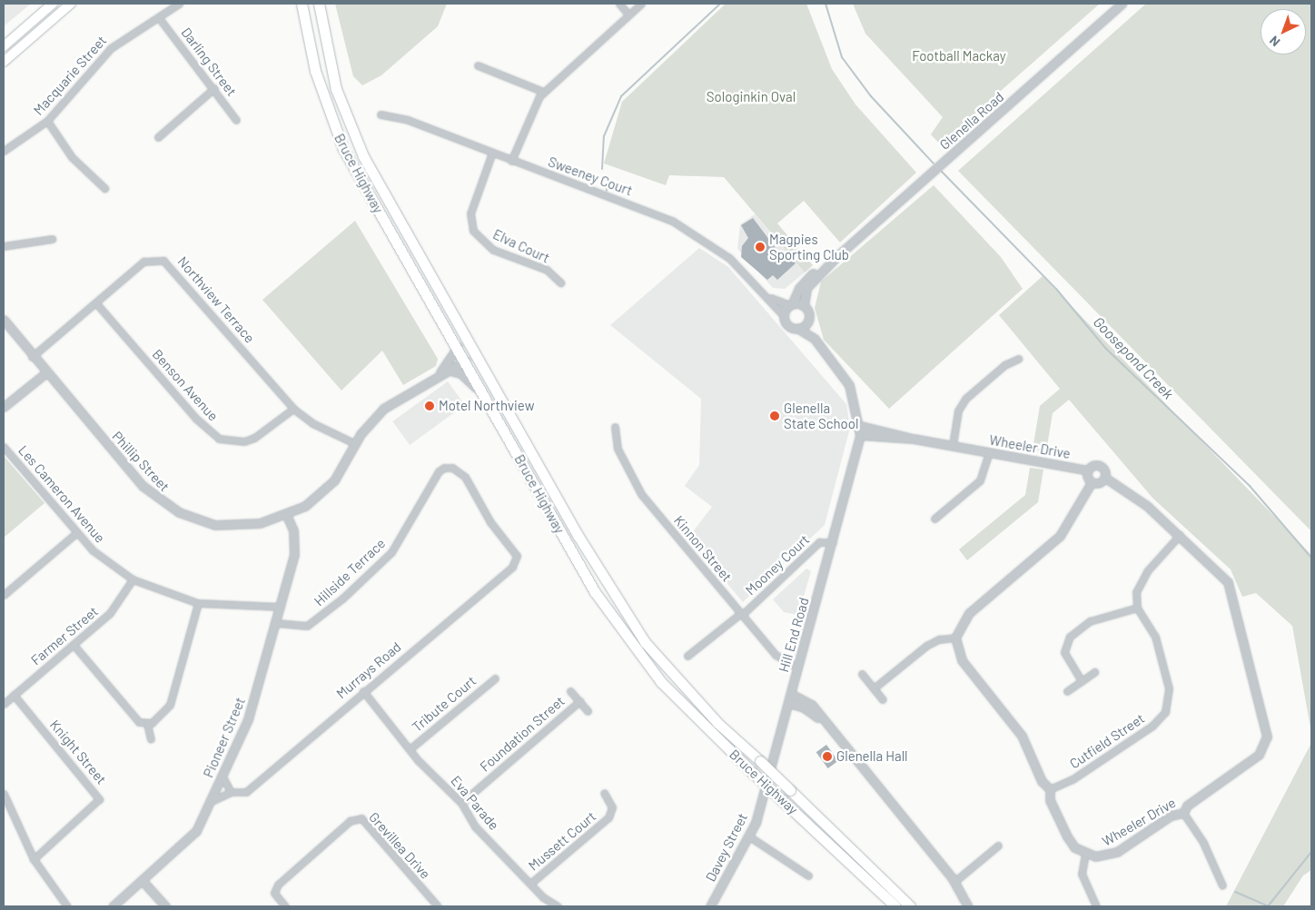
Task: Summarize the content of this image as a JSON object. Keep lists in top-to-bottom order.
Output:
{
  "streets": {
    "highway": ["Bruce Highway"],
    "street": [
      "Darling Street",
      "Macquarie Street",
      "Glenella Road",
      "Sweeney Court",
      "Elva Court",
      "Northview Terrace",
      "Benson Avenue",
      "Wheeler Drive",
      "Phillip Street",
      "Les Cameron Avenue",
      "Kinnon Street",
      "Mooney Court",
      "Hillside Terrace",
      "Hill End Road",
      "Farmer Street",
      "Murrays Road",
      "Tribute Court",
      "Foundation Street",
      "Pioneer Street",
      "Cutfield Street",
      "Knight Street",
      "Eva Parade",
      "Mussett Court",
      "Grevillea Drive",
      "Davey Street"
    ]
  },
  "crossings": [
    ["Darling Street", "Macquarie Street"],
    ["Glenella Road", "Sweeney Court"],
    ["Glenella Road", "Hill End Road"],
    ["Sweeney Court", "Elva Court"],
    ["Sweeney Court", "Hill End Road"],
    ["Northview Terrace", "Benson Avenue"],
    ["Northview Terrace", "Phillip Street"],
    ["Wheeler Drive", "Hill End Road"],
    ["Phillip Street", "Pioneer Street"],
    ["Les Cameron Avenue", "Farmer Street"],
    ["Les Cameron Avenue", "Pioneer Street"],
    ["Kinnon Street", "Mooney Court"],
    ["Kinnon Street", "Hill End Road"],
    ["Mooney Court", "Hill End Road"],
    ["Hillside Terrace", "Murrays Road"],
    ["Hillside Terrace", "Pioneer Street"],
    ["Hill End Road", "Davey Street"],
    ["Farmer Street", "Knight Street"],
    ["Murrays Road", "Pioneer Street"],
    ["Murrays Road", "Eva Parade"],
    ["Tribute Court", "Eva Parade"],
    ["Foundation Street", "Eva Parade"],
    ["Eva Parade", "Mussett Court"]
  ],
  "water": ["Goosepond Creek"],
  "parks": ["Football Mackay", "Sologinkin Oval"],
  "places": [
    "Magpies Sporting Club",
    "Motel Northview",
    "Glenella State School",
    "Glenella Hall"
  ],
  "north": "bottom left"
}
